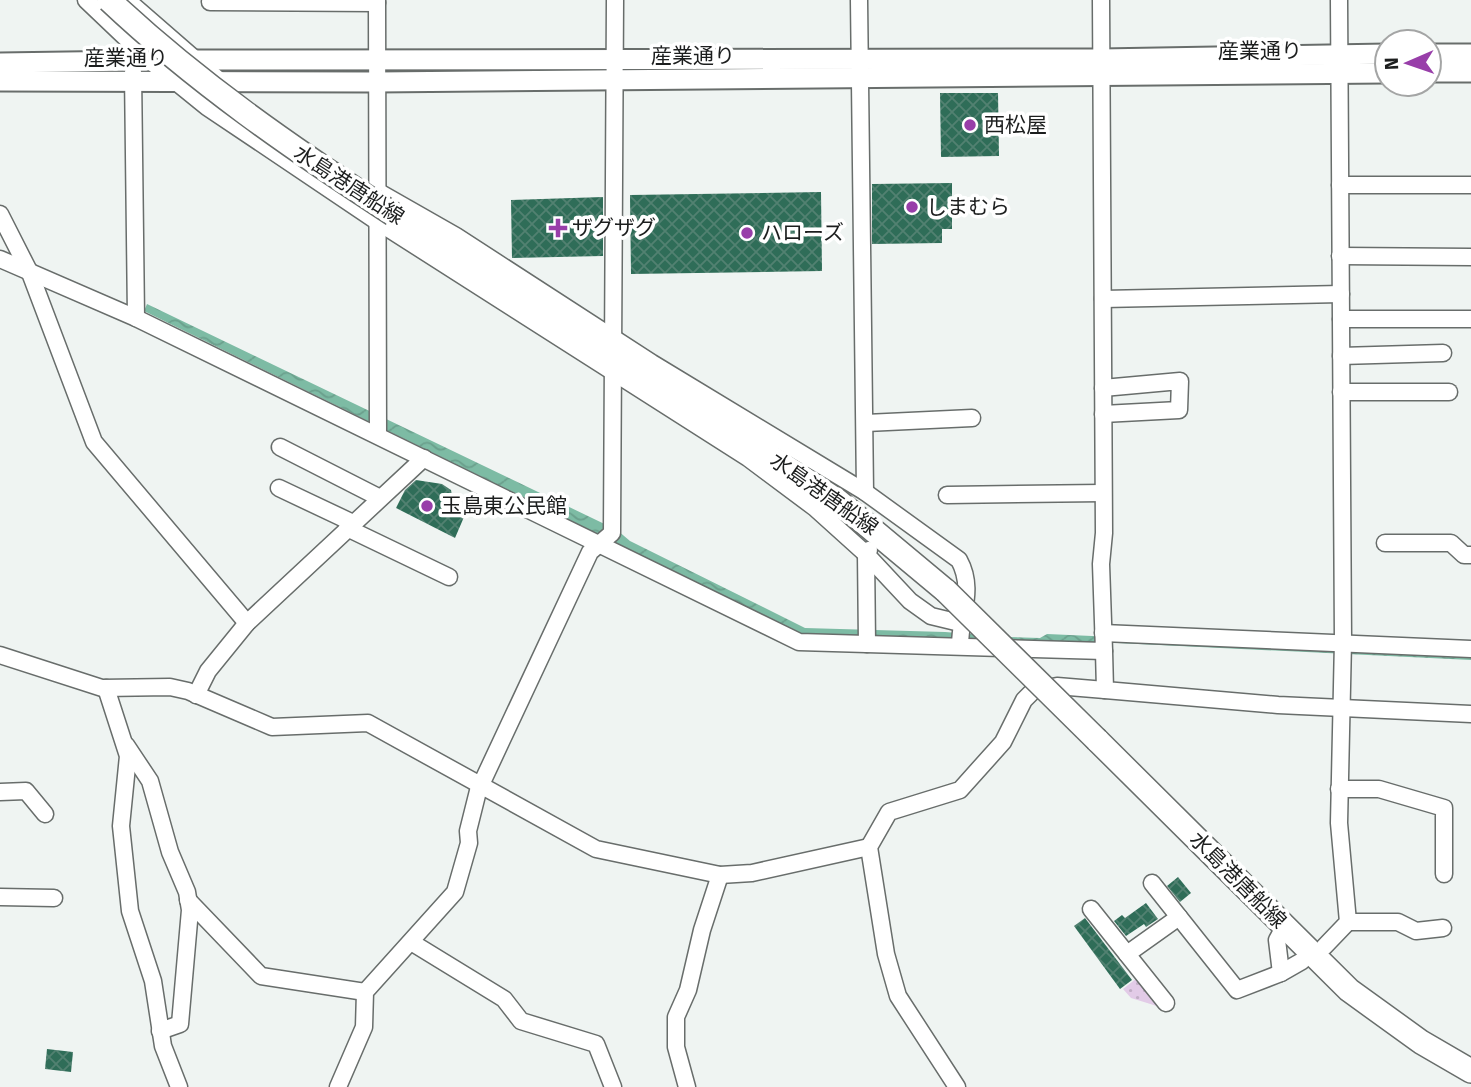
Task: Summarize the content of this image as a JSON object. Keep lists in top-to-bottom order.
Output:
{
  "streets": {
    "main road": ["水島港唐船線"],
    "street": ["産業通り"]
  },
  "places": {
    "other": [
      "西松屋",
      "しまむら",
      "ハローズ",
      "玉島東公民館"
    ],
    "health": ["ザグザグ"]
  },
  "north": "left"
}
